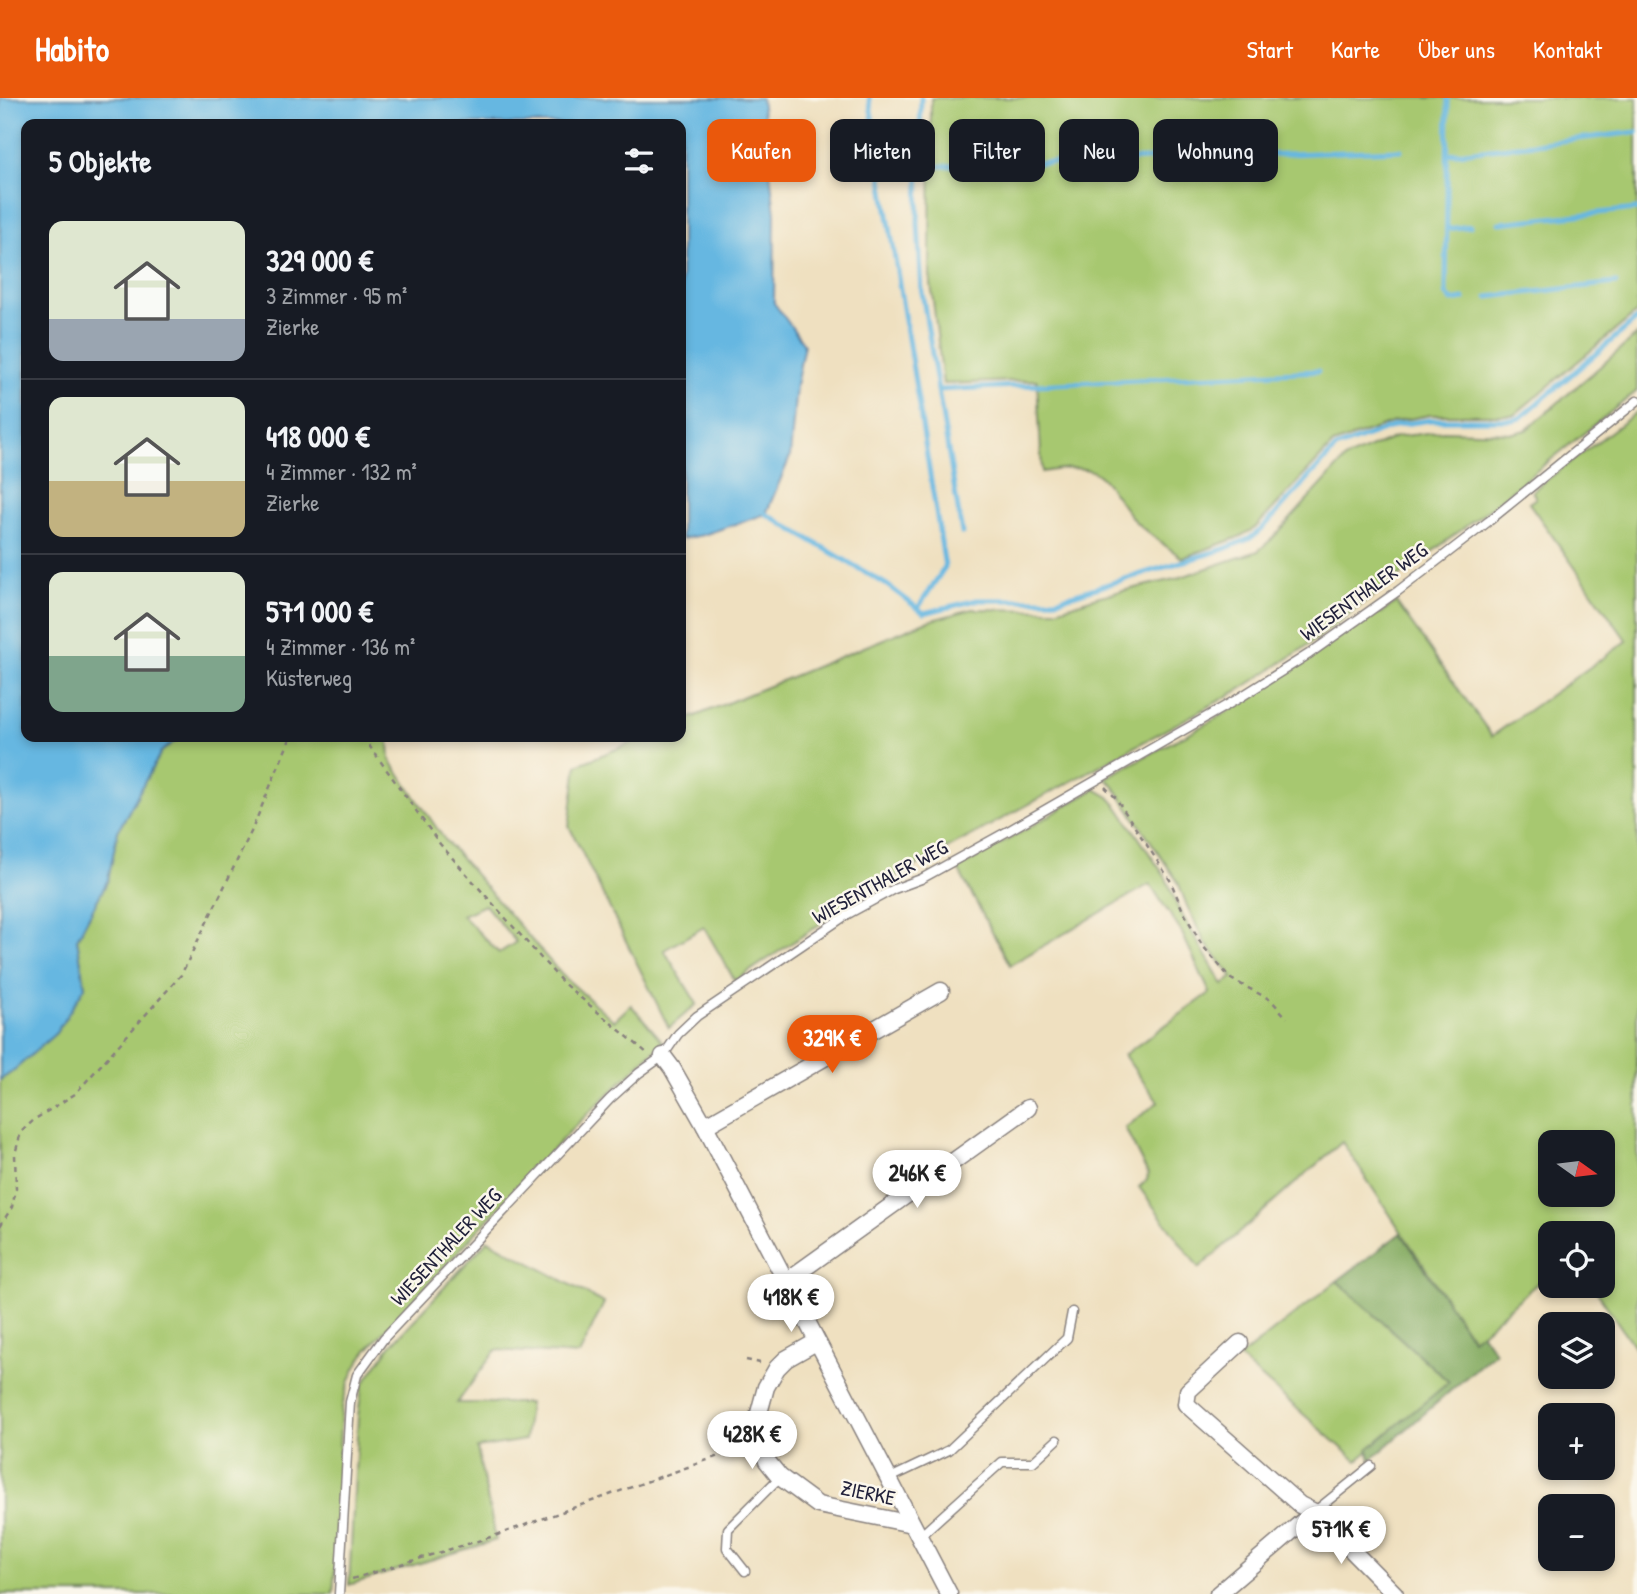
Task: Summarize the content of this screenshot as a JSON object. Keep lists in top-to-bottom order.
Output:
{
  "streets": {
    "street": ["ZIERKE"],
    "lane": ["WIESENTHALER WEG"]
  },
  "crossings": [
    ["WIESENTHALER WEG", "ZIERKE"]
  ],
  "north": "right",
  "page": {
    "header": "Habito",
    "nav": [
      "Start",
      "Karte",
      "Über uns",
      "Kontakt"
    ],
    "chip": [
      "Kaufen",
      "Mieten",
      "Filter",
      "Neu",
      "Wohnung"
    ],
    "heading": "5 Objekte",
    "list": [
      {
        "name": "329 000 €",
        "note": "3 Zimmer · 95 m² · Zierke"
      },
      {
        "name": "418 000 €",
        "note": "4 Zimmer · 132 m² · Zierke"
      },
      {
        "name": "571 000 €",
        "note": "4 Zimmer · 136 m² · Küsterweg"
      }
    ],
    "price": [
      "329K €",
      "246K €",
      "418K €",
      "428K €",
      "571K €"
    ],
    "map_buttons": ["+", "−"]
  }
}
